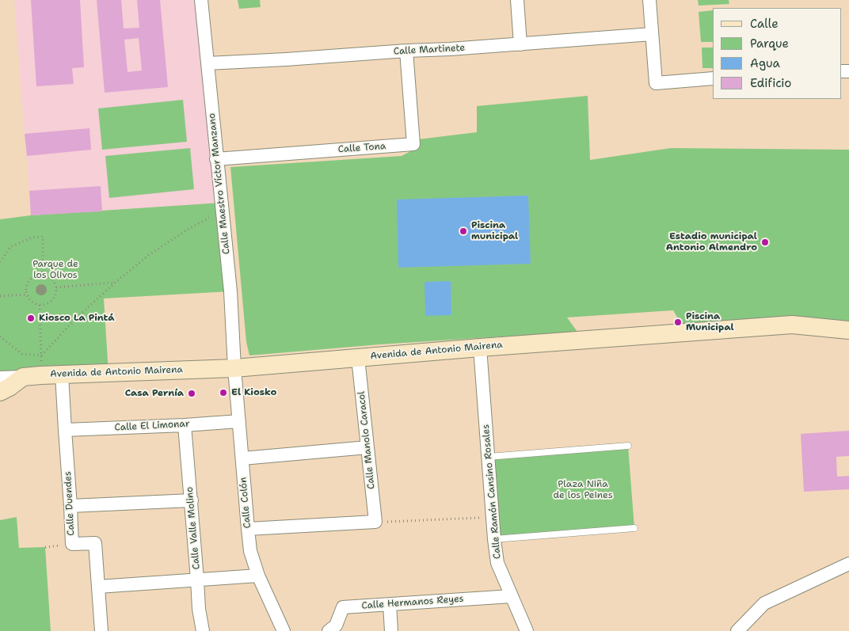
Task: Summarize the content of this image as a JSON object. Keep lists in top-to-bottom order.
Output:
{
  "streets": {
    "street": [
      "Calle Martinete",
      "Calle Tona",
      "Calle Maestro Víctor Manzano",
      "Avenida de Antonio Mairena",
      "Calle El Limonar",
      "Calle Manolo Caracol",
      "Calle Ramón Cansino Rosales",
      "Calle Colón",
      "Calle Duendes",
      "Calle Valle Molino",
      "Calle Hermanos Reyes"
    ]
  },
  "crossings": [
    ["Calle Martinete", "Calle Tona"],
    ["Calle Martinete", "Calle Maestro Víctor Manzano"],
    ["Calle Tona", "Calle Maestro Víctor Manzano"],
    ["Calle Maestro Víctor Manzano", "Avenida de Antonio Mairena"],
    ["Calle Maestro Víctor Manzano", "Calle Colón"],
    ["Avenida de Antonio Mairena", "Calle Manolo Caracol"],
    ["Avenida de Antonio Mairena", "Calle Ramón Cansino Rosales"],
    ["Avenida de Antonio Mairena", "Calle Colón"],
    ["Avenida de Antonio Mairena", "Calle Duendes"],
    ["Calle El Limonar", "Calle Colón"],
    ["Calle El Limonar", "Calle Duendes"],
    ["Calle El Limonar", "Calle Valle Molino"],
    ["Calle Ramón Cansino Rosales", "Calle Hermanos Reyes"]
  ],
  "parks": ["Parque de los Olivos", "Plaza Niña de los Peines"],
  "places": [
    "Piscina municipal",
    "Estadio municipal Antonio Almendro",
    "Kiosco La Pintá",
    "Piscina Municipal",
    "El Kiosko",
    "Casa Pernía"
  ],
  "legend": [
    "Calle",
    "Parque",
    "Agua",
    "Edificio"
  ]
}
